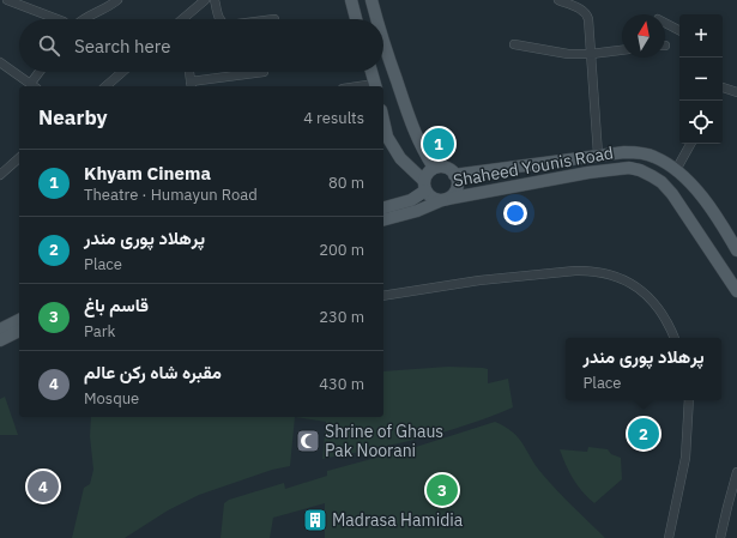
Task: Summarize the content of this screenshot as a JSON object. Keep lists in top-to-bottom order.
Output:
{
  "streets": {
    "main road": ["Shaheed Younis Road"]
  },
  "places": {
    "mosque": ["Shrine of Ghaus Pak Noorani"],
    "building": ["Madrasa Hamidia"]
  },
  "north": "top",
  "page": {
    "map_buttons": ["+", "−"],
    "search": "Search here",
    "heading": ["Nearby", "4 results"],
    "pins": [
      "1",
      "2",
      "4",
      "3"
    ],
    "list": [
      {
        "mark": "1",
        "name": "Khyam Cinema",
        "note": "Theatre · Humayun Road",
        "value": "80 m"
      },
      {
        "mark": "2",
        "name": "پرھلاد پوری مندر",
        "note": "Place",
        "value": "200 m"
      },
      {
        "mark": "3",
        "name": "قاسم باغ",
        "note": "Park",
        "value": "230 m"
      },
      {
        "mark": "4",
        "name": "مقبرہ شاہ رکن عالم",
        "note": "Mosque",
        "value": "430 m"
      }
    ],
    "popup": ["پرھلاد پوری مندر", "Place"]
  }
}
